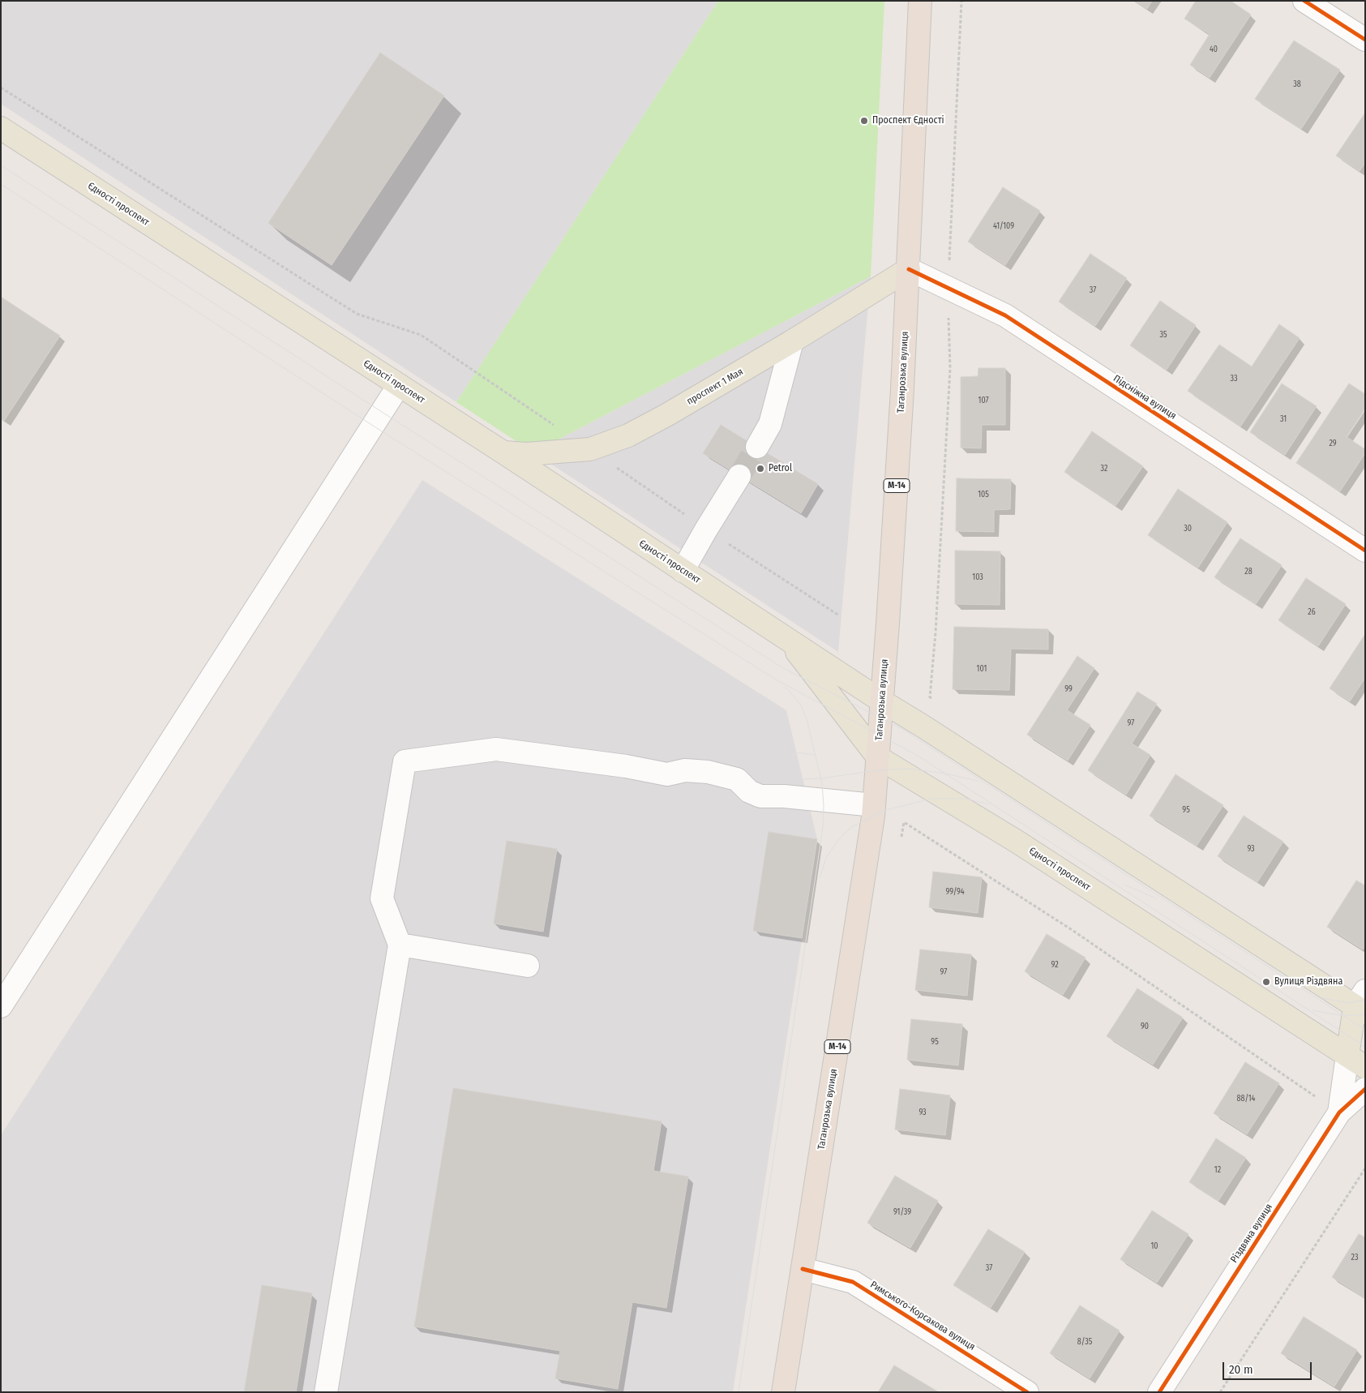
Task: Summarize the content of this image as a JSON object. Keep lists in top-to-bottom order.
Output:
{
  "streets": {
    "highway": ["Таганрозька вулиця", "М-14"],
    "main road": ["Єдності проспект", "проспект 1 Мая", "Різдвяна вулиця"],
    "street": ["Підсніжна вулиця", "Римського-Корсакова вулиця"]
  },
  "crossings": [
    ["Єдності проспект", "Таганрозька вулиця"],
    ["Єдності проспект", "проспект 1 Мая"],
    ["Єдності проспект", "Різдвяна вулиця"],
    ["Таганрозька вулиця", "проспект 1 Мая"],
    ["Таганрозька вулиця", "Підсніжна вулиця"],
    ["Таганрозька вулиця", "Римського-Корсакова вулиця"],
    ["проспект 1 Мая", "Підсніжна вулиця"]
  ],
  "places": ["Проспект Єдності", "Petrol", "Вулиця Різдвяна"],
  "house_numbers": [
    "40",
    "38",
    "41/109",
    "37",
    "35",
    "33",
    "107",
    "31",
    "29",
    "32",
    "105",
    "30",
    "28",
    "103",
    "26",
    "101",
    "99",
    "97",
    "95",
    "93",
    "99/94",
    "92",
    "97",
    "90",
    "95",
    "88/14",
    "93",
    "12",
    "91/39",
    "10",
    "23",
    "37",
    "8/35"
  ],
  "scale_bar": "20 m"
}
